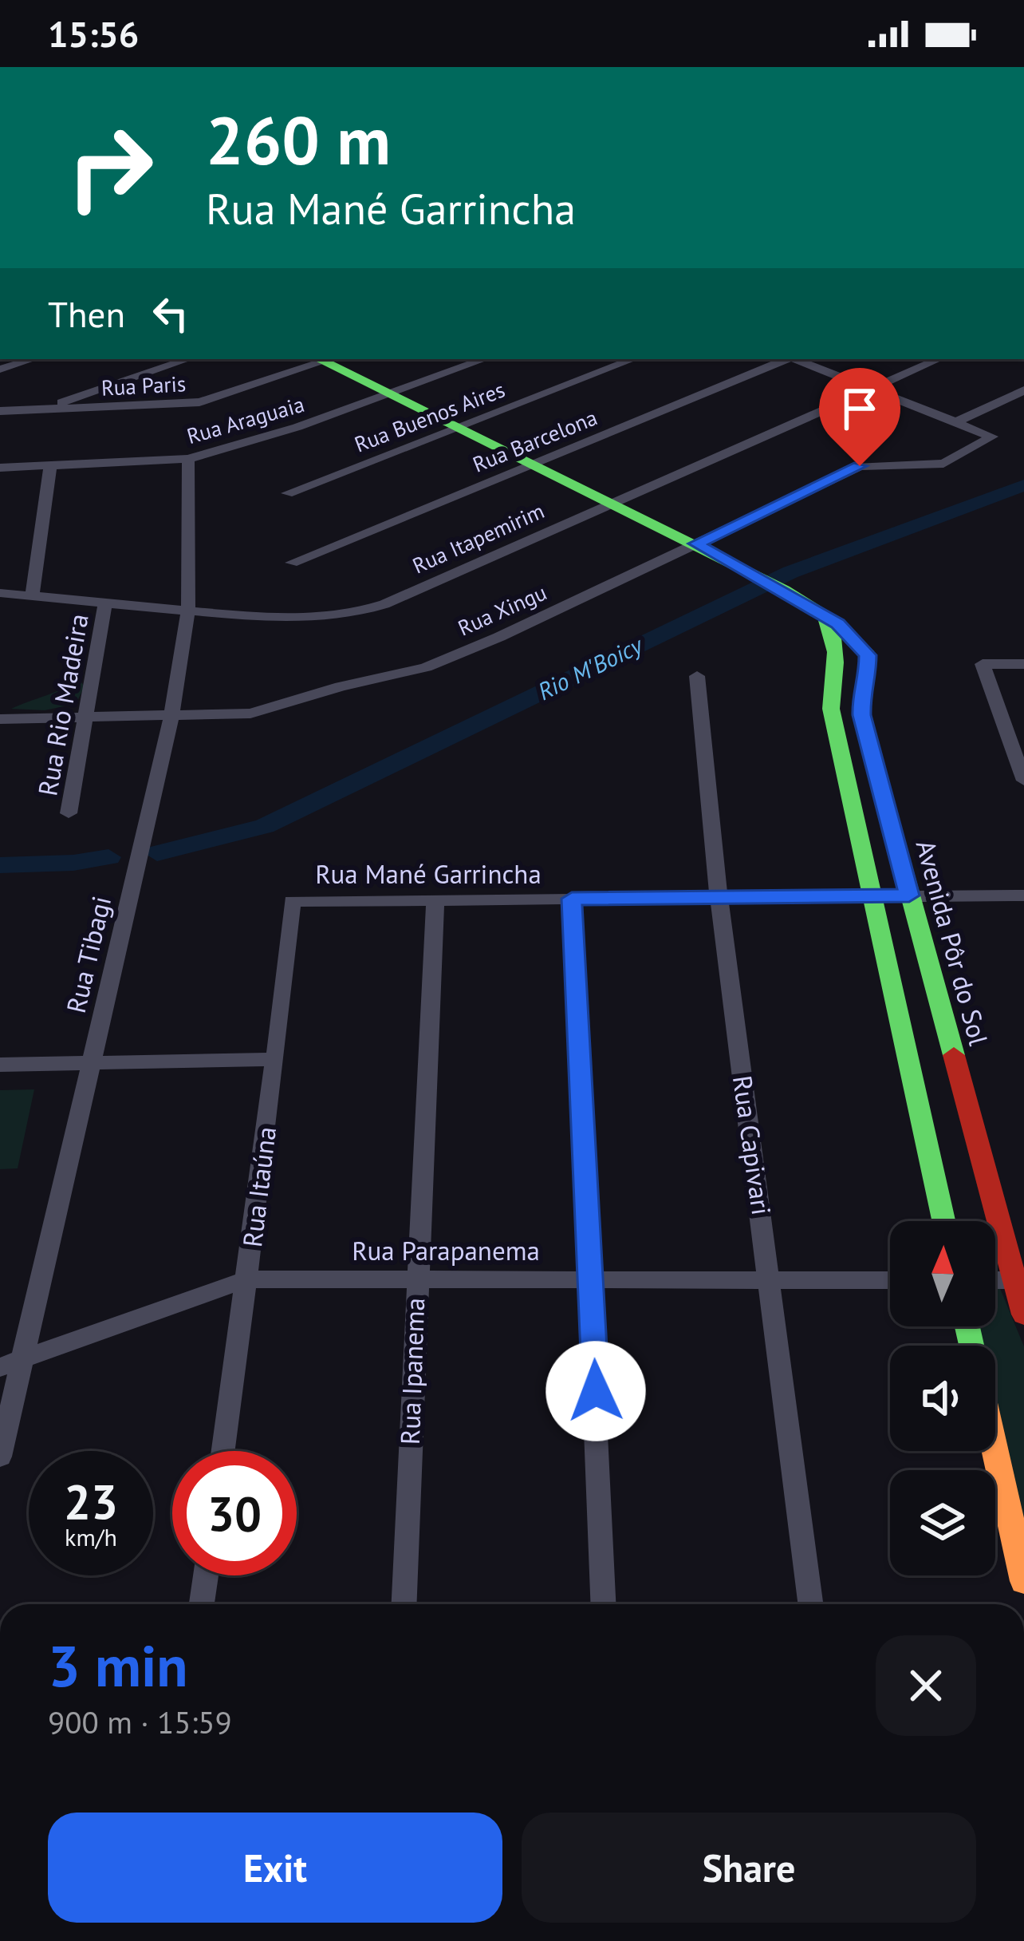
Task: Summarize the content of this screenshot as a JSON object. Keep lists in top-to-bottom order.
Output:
{
  "streets": {
    "street": [
      "Rua Paris",
      "Rua Buenos Aires",
      "Rua Araguaia",
      "Rua Barcelona",
      "Rua Itapemirim",
      "Rua Xingu",
      "Rua Rio Madeira",
      "Rua Mané Garrincha",
      "Avenida Pôr do Sol",
      "Rua Tibagi",
      "Rua Capivari",
      "Rua Itaúna",
      "Rua Parapanema",
      "Rua Ipanema"
    ]
  },
  "crossings": [
    ["Rua Araguaia", "Rua Tibagi"],
    ["Rua Itapemirim", "Rua Rio Madeira"],
    ["Rua Itapemirim", "Rua Tibagi"],
    ["Rua Xingu", "Rua Rio Madeira"],
    ["Rua Xingu", "Rua Tibagi"],
    ["Rua Mané Garrincha", "Avenida Pôr do Sol"],
    ["Rua Mané Garrincha", "Rua Capivari"],
    ["Rua Mané Garrincha", "Rua Itaúna"],
    ["Rua Mané Garrincha", "Rua Ipanema"],
    ["Rua Tibagi", "Rua Parapanema"],
    ["Rua Capivari", "Rua Parapanema"],
    ["Rua Itaúna", "Rua Parapanema"],
    ["Rua Parapanema", "Rua Ipanema"]
  ],
  "water": ["Rio M'Boicy"],
  "north": "top",
  "page": {
    "status": "15:56",
    "turn": ["260 m", "Rua Mané Garrincha"],
    "then": "Then",
    "speed": "23 km/h",
    "limit": "30",
    "heading": ["3 min", "900 m · 15:59"],
    "buttons": ["Exit", "Share"]
  }
}
